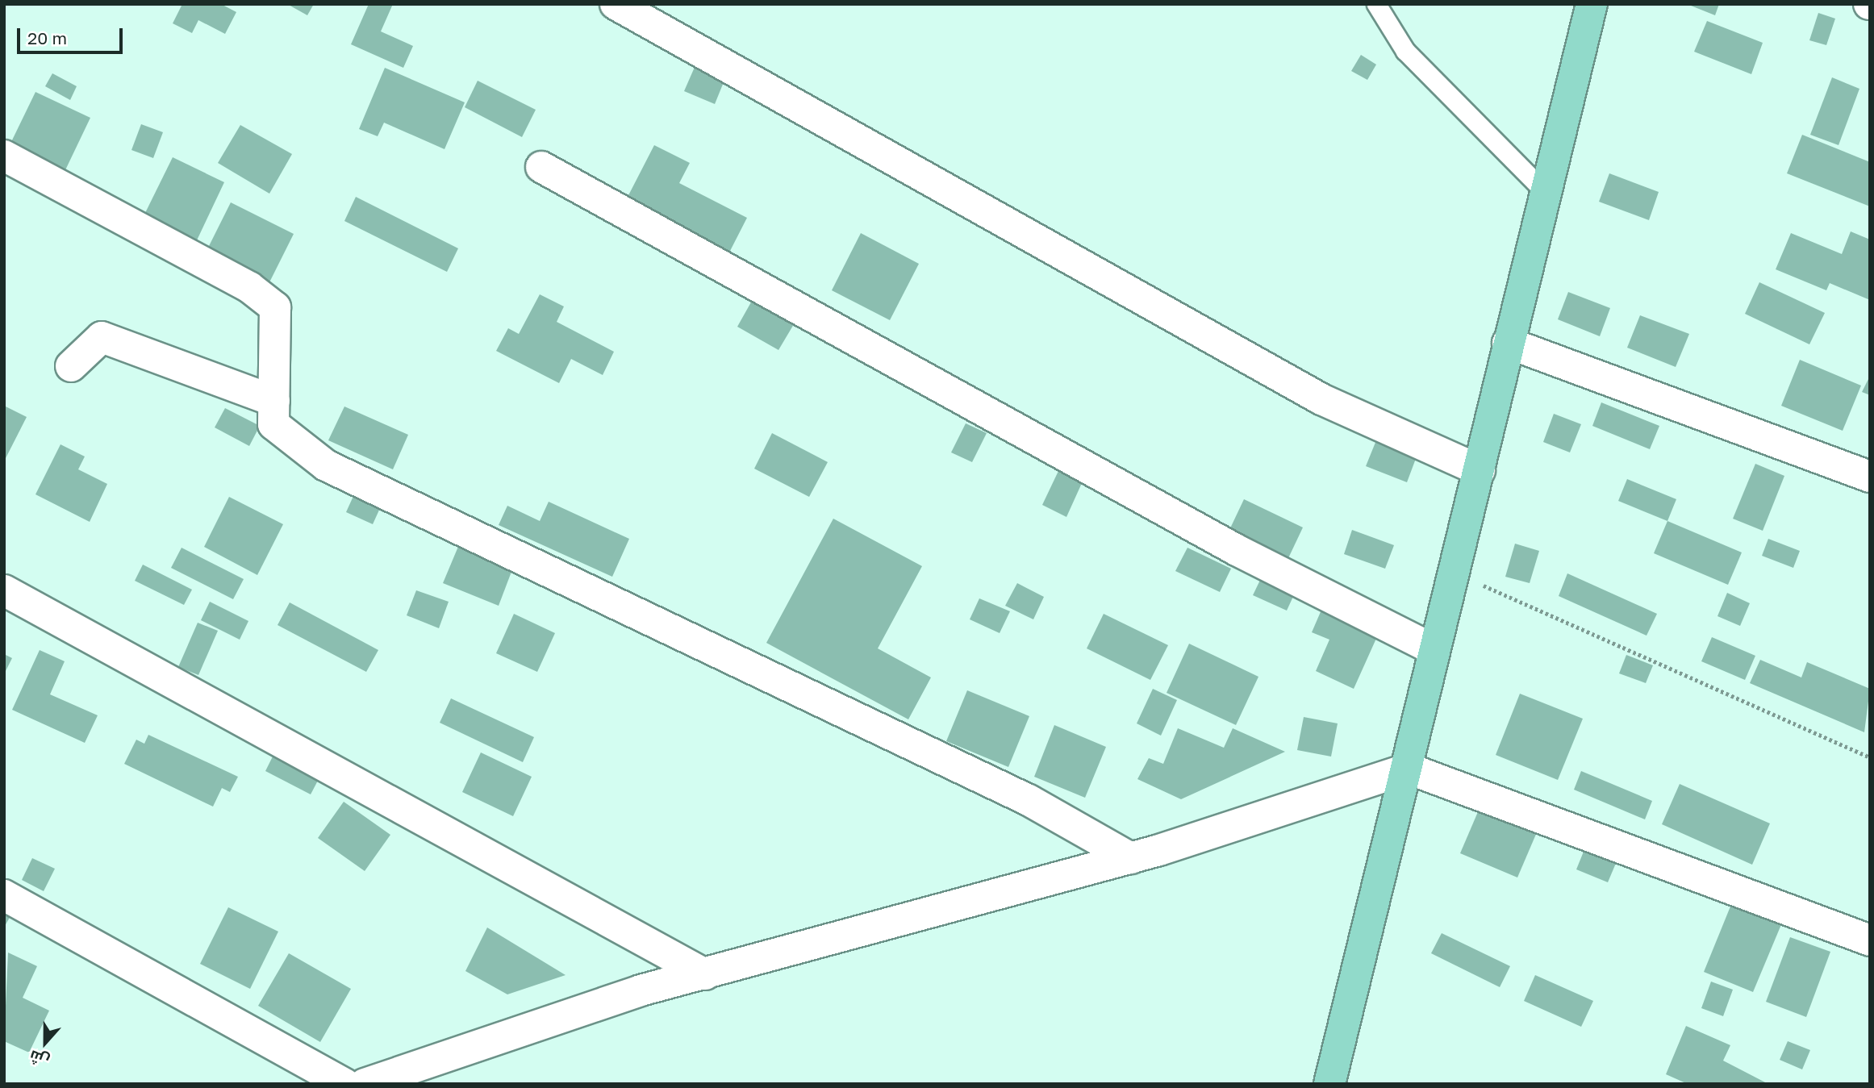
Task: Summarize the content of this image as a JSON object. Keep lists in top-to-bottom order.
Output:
{
  "scale_bar": "20 m",
  "north": "bottom"
}
